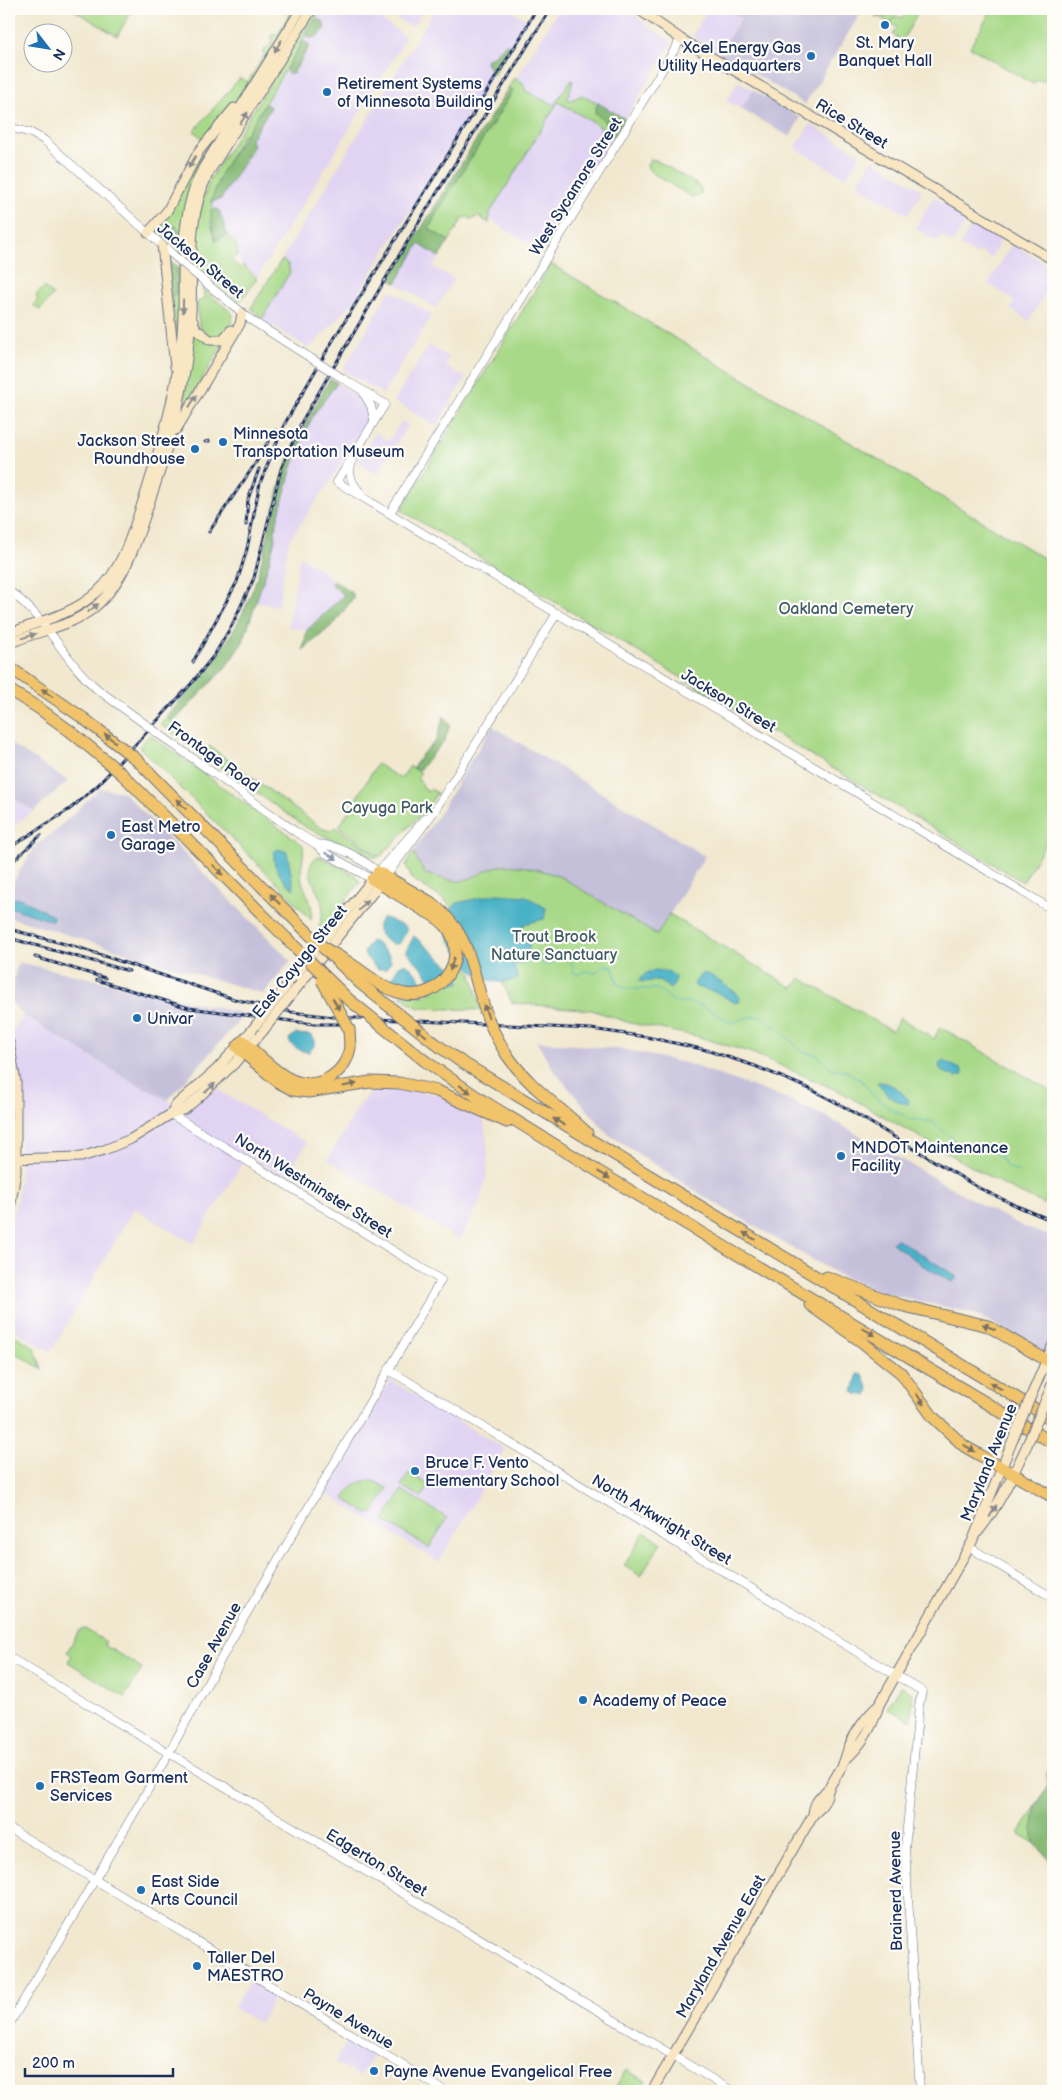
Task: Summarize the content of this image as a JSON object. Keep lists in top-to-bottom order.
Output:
{
  "streets": {
    "main road": [
      "Rice Street",
      "East Cayuga Street",
      "Maryland Avenue",
      "Maryland Avenue East"
    ],
    "street": [
      "West Sycamore Street",
      "Jackson Street",
      "Frontage Road",
      "North Westminster Street",
      "North Arkwright Street",
      "Case Avenue",
      "Edgerton Street",
      "Brainerd Avenue",
      "Payne Avenue"
    ]
  },
  "crossings": [
    ["Rice Street", "West Sycamore Street"],
    ["West Sycamore Street", "Jackson Street"],
    ["Jackson Street", "East Cayuga Street"],
    ["Frontage Road", "East Cayuga Street"],
    ["East Cayuga Street", "North Westminster Street"],
    ["North Westminster Street", "Case Avenue"],
    ["Maryland Avenue", "Maryland Avenue East"],
    ["North Arkwright Street", "Case Avenue"],
    ["North Arkwright Street", "Brainerd Avenue"],
    ["North Arkwright Street", "Maryland Avenue East"],
    ["Case Avenue", "Edgerton Street"],
    ["Case Avenue", "Payne Avenue"],
    ["Edgerton Street", "Maryland Avenue East"]
  ],
  "parks": ["Oakland Cemetery", "Cayuga Park", "Trout Brook Nature Sanctuary"],
  "places": [
    "St. Mary Banquet Hall",
    "Xcel Energy Gas Utility Headquarters",
    "Retirement Systems of Minnesota Building",
    "Minnesota Transportation Museum",
    "Jackson Street Roundhouse",
    "East Metro Garage",
    "Univar",
    "MNDOT Maintenance Facility",
    "Bruce F. Vento Elementary School",
    "Academy of Peace",
    "FRSTeam Garment Services",
    "East Side Arts Council",
    "Taller Del MAESTRO",
    "Payne Avenue Evangelical Free"
  ],
  "scale_bar": "200 m",
  "north": "bottom right"
}
